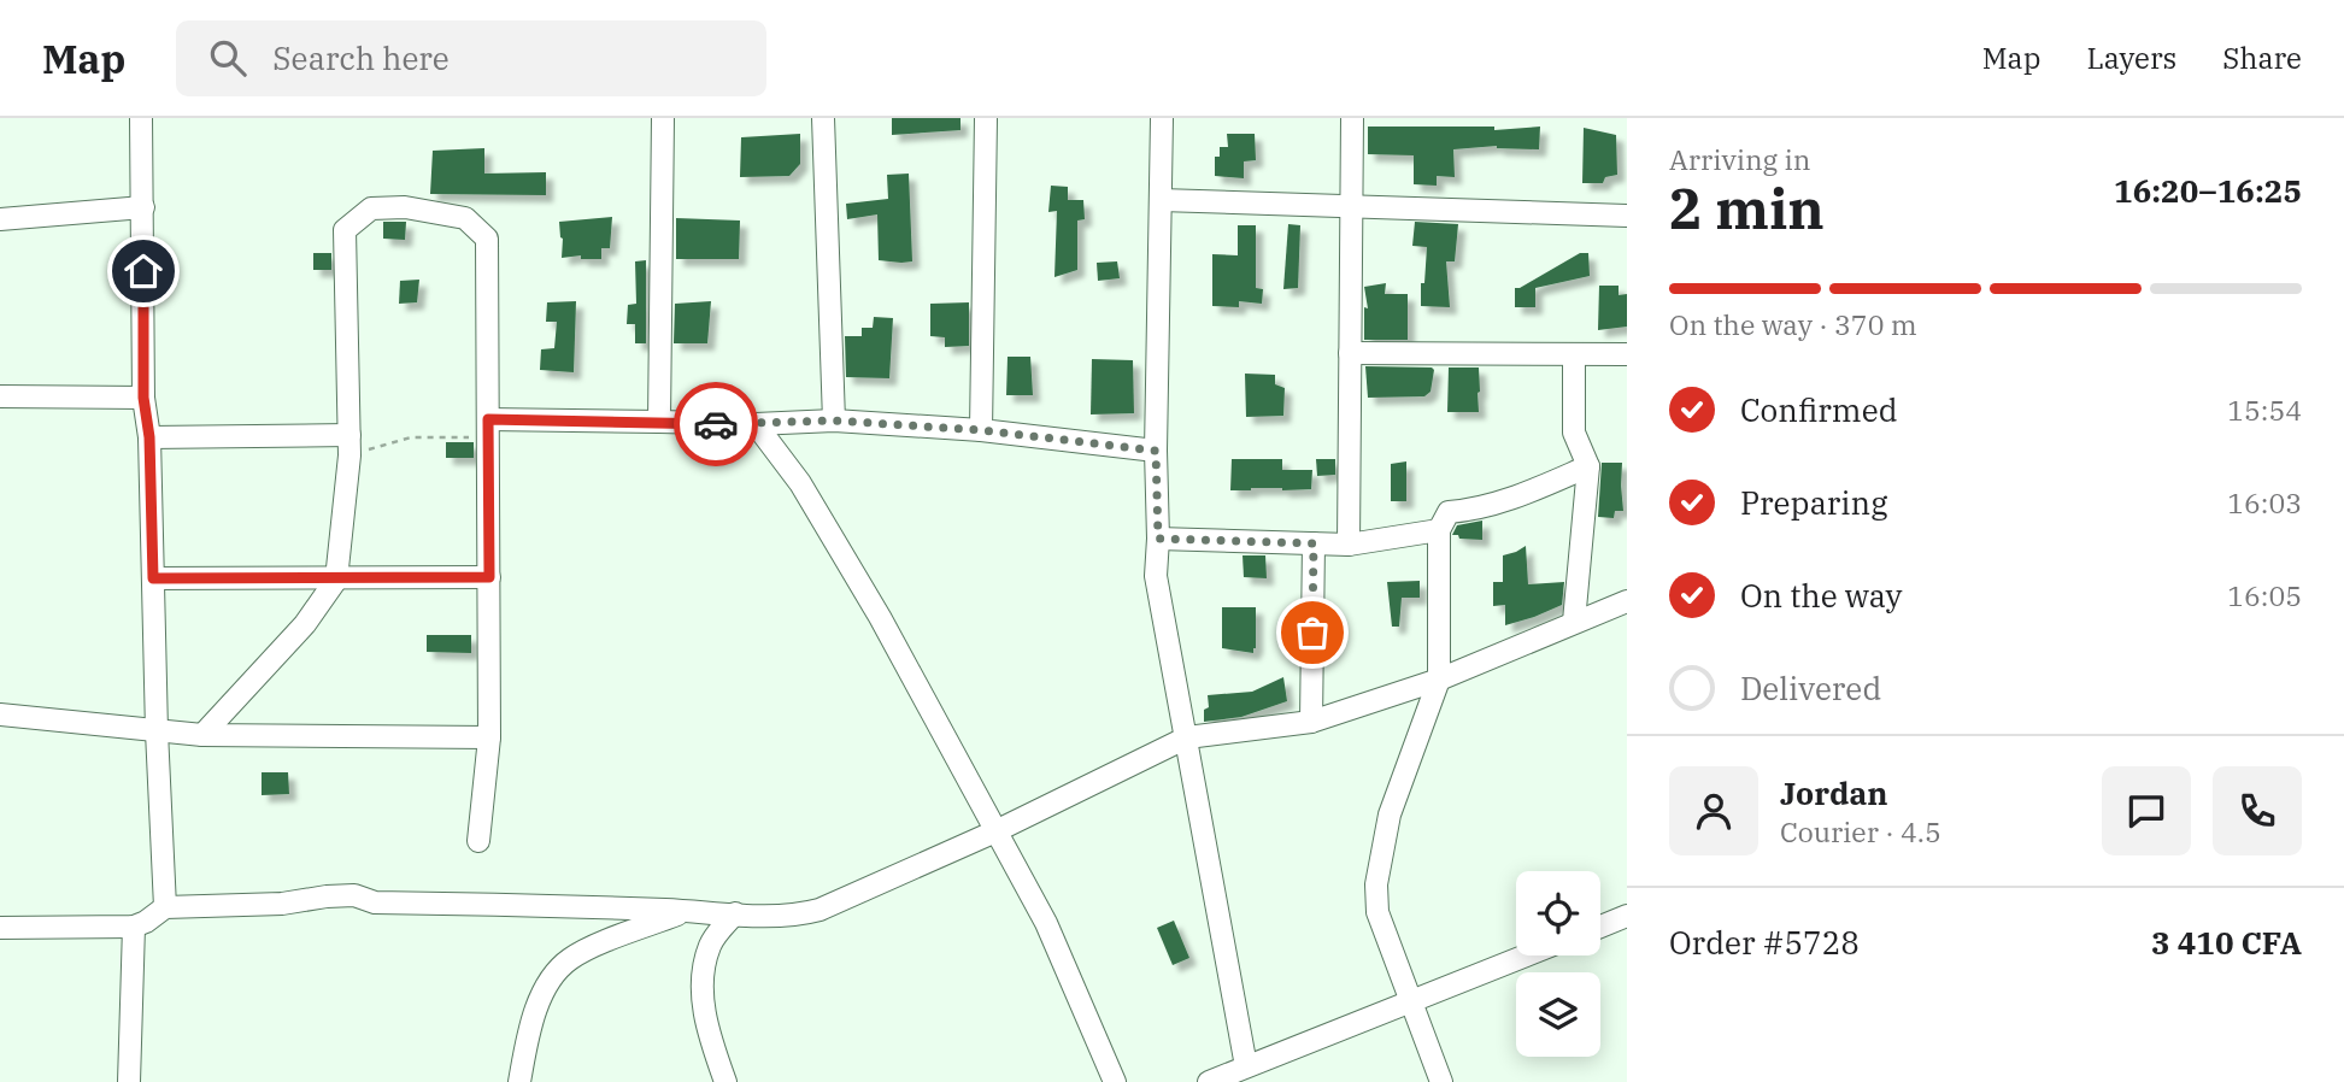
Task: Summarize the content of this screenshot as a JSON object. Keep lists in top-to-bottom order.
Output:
{
  "page": {
    "header": "Map",
    "search": "Search here",
    "nav": ["Map", "Layers", "Share"],
    "heading": ["2 min", "Arriving in", "16:20–16:25"],
    "panel": [
      "Jordan",
      "Courier · 4.5",
      "Order #5728",
      "3 410 CFA"
    ],
    "bar": "On the way · 370 m",
    "list": [
      ["Confirmed", "15:54"],
      ["Preparing", "16:03"],
      ["On the way", "16:05"],
      "Delivered"
    ]
  }
}
